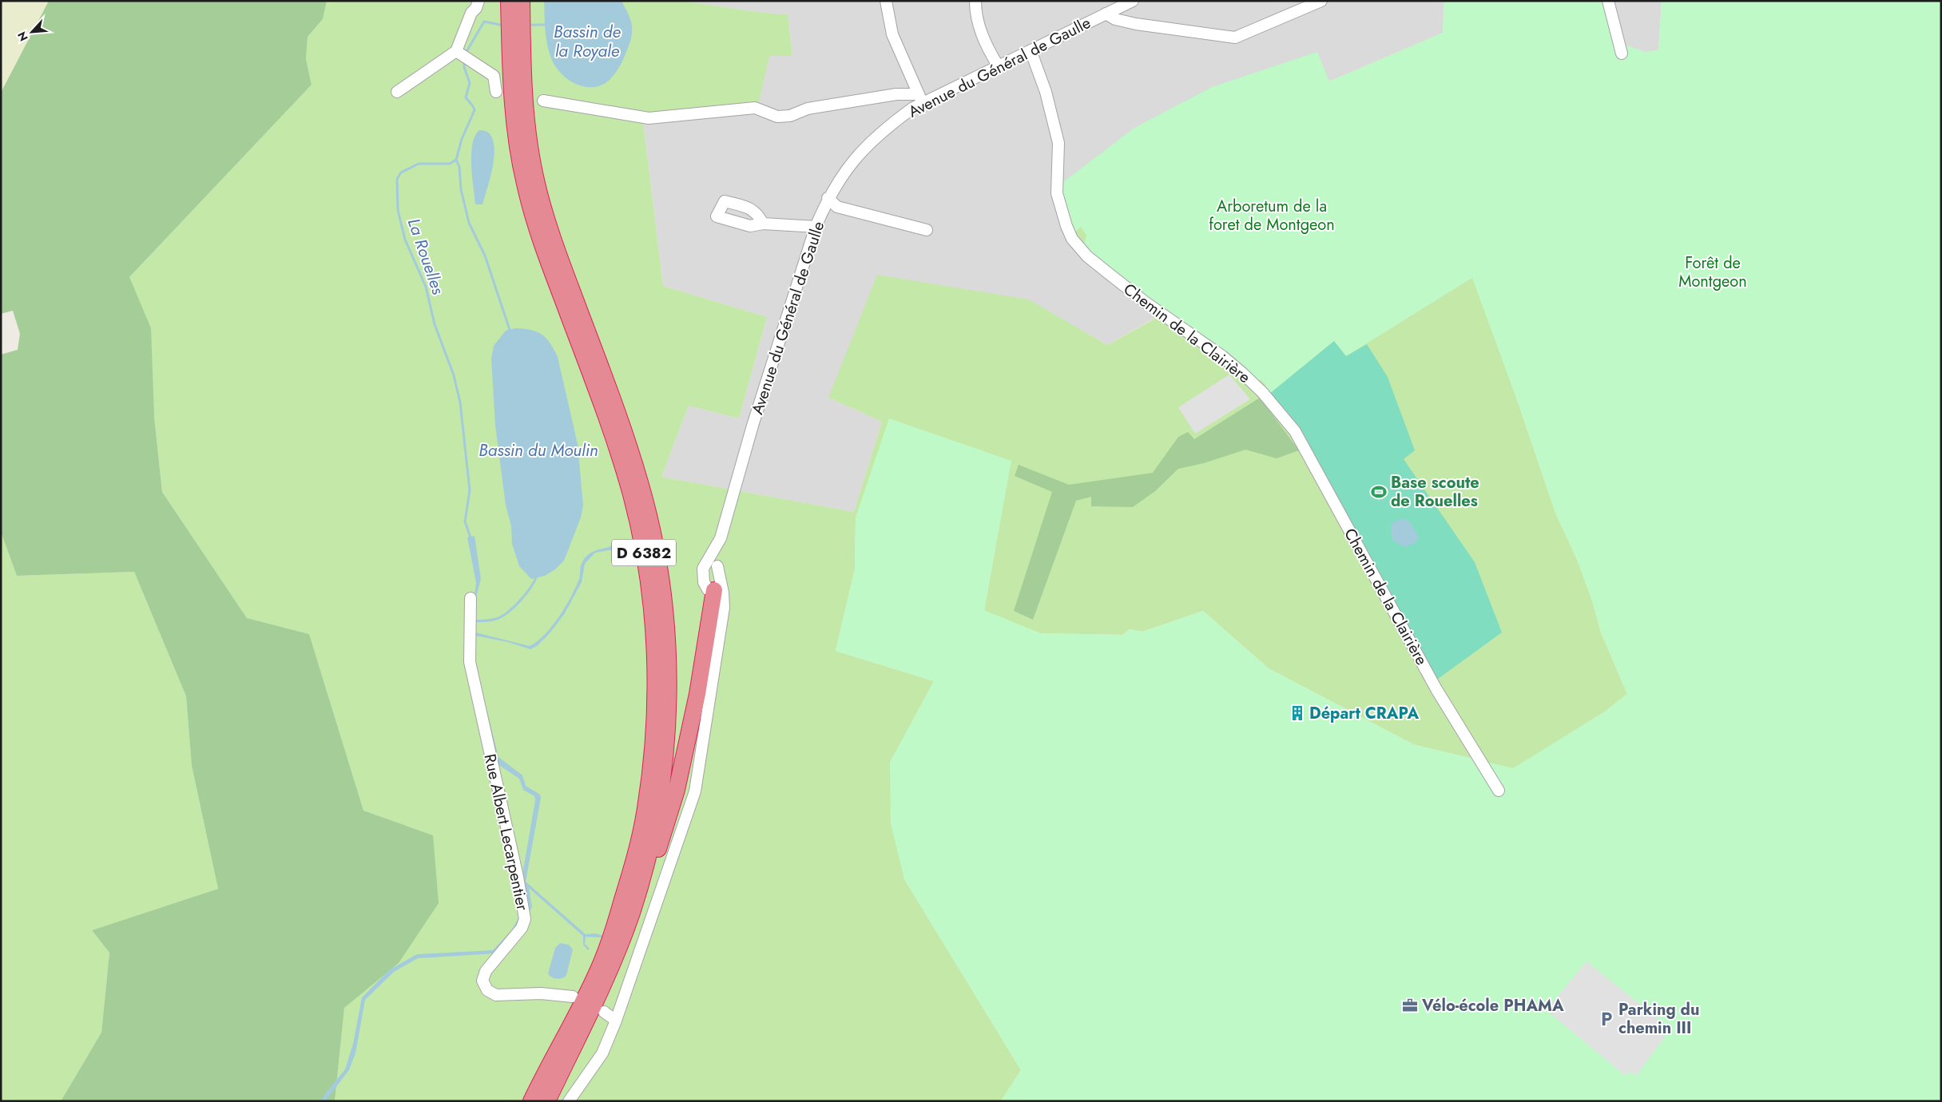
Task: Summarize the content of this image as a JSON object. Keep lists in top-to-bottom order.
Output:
{
  "streets": {
    "highway": ["D 6382"],
    "street": ["Avenue du Général de Gaulle", "Chemin de la Clairière", "Rue Albert Lecarpentier"]
  },
  "crossings": [
    ["Avenue du Général de Gaulle", "Chemin de la Clairière"]
  ],
  "water": ["Bassin de la Royale", "La Rouelles", "Bassin du Moulin"],
  "parks": ["Arboretum de la foret de Montgeon", "Forêt de Montgeon"],
  "places": {
    "sports": ["Base scoute de Rouelles"],
    "building": ["Départ CRAPA"],
    "office": ["Vélo-école PHAMA"],
    "parking": ["Parking du chemin III"]
  },
  "north": "bottom left"
}
